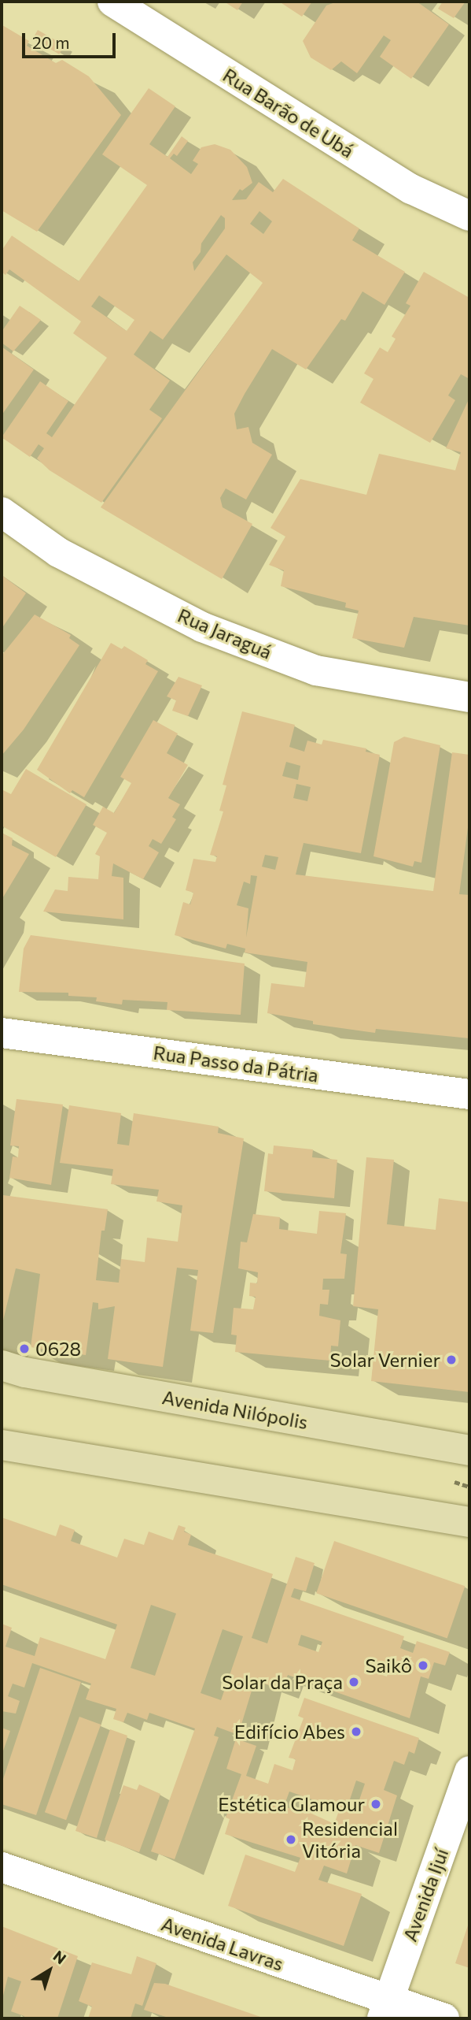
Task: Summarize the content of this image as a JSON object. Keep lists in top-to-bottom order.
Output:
{
  "streets": {
    "main road": ["Avenida Nilópolis"],
    "street": [
      "Rua Barão de Ubá",
      "Rua Jaraguá",
      "Rua Passo da Pátria",
      "Avenida Ijuí",
      "Avenida Lavras"
    ]
  },
  "crossings": [
    ["Avenida Ijuí", "Avenida Lavras"]
  ],
  "places": [
    "0628",
    "Solar Vernier",
    "Saikô",
    "Solar da Praça",
    "Edifício Abes",
    "Estética Glamour",
    "Residencial Vitória"
  ],
  "scale_bar": "20 m",
  "north": "top right"
}
